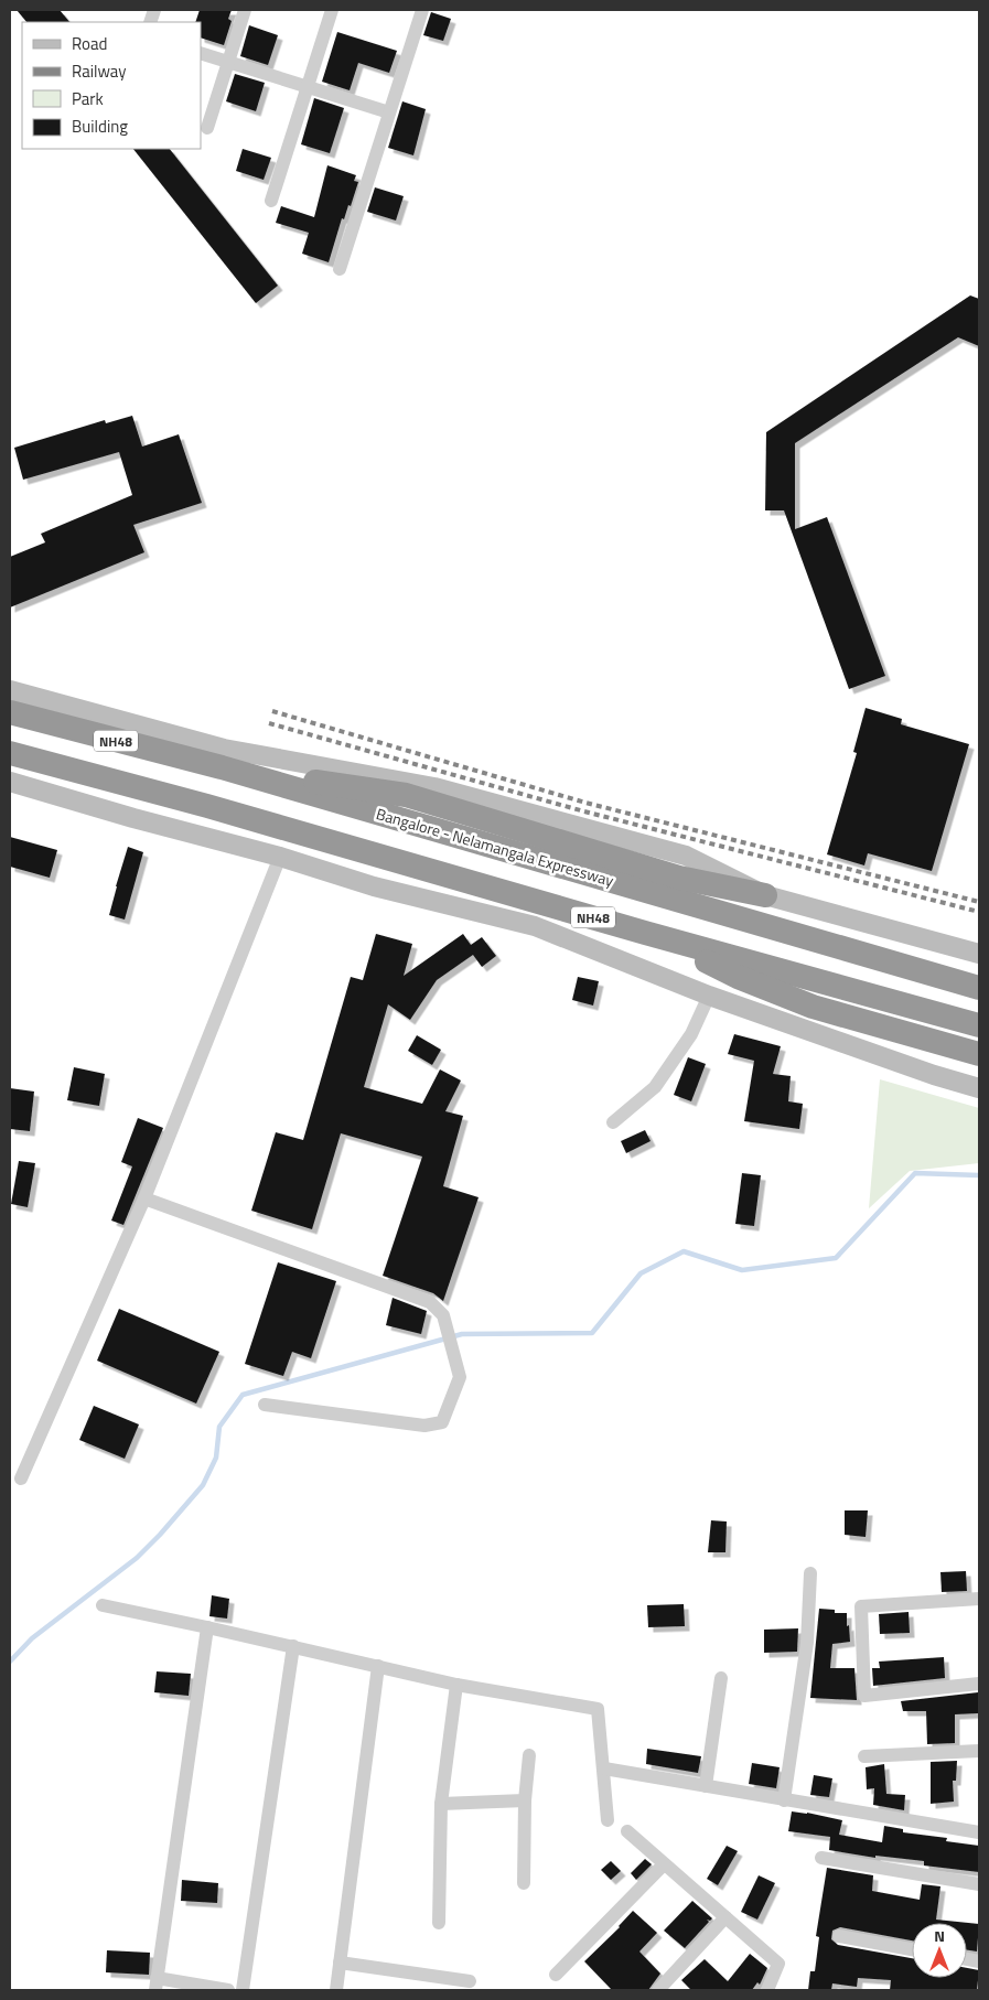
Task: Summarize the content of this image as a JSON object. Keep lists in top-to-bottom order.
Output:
{
  "streets": {
    "highway": ["NH48", "Bangalore - Nelamangala Expressway"]
  },
  "legend": [
    "Road",
    "Railway",
    "Park",
    "Building"
  ],
  "north": "top"
}
